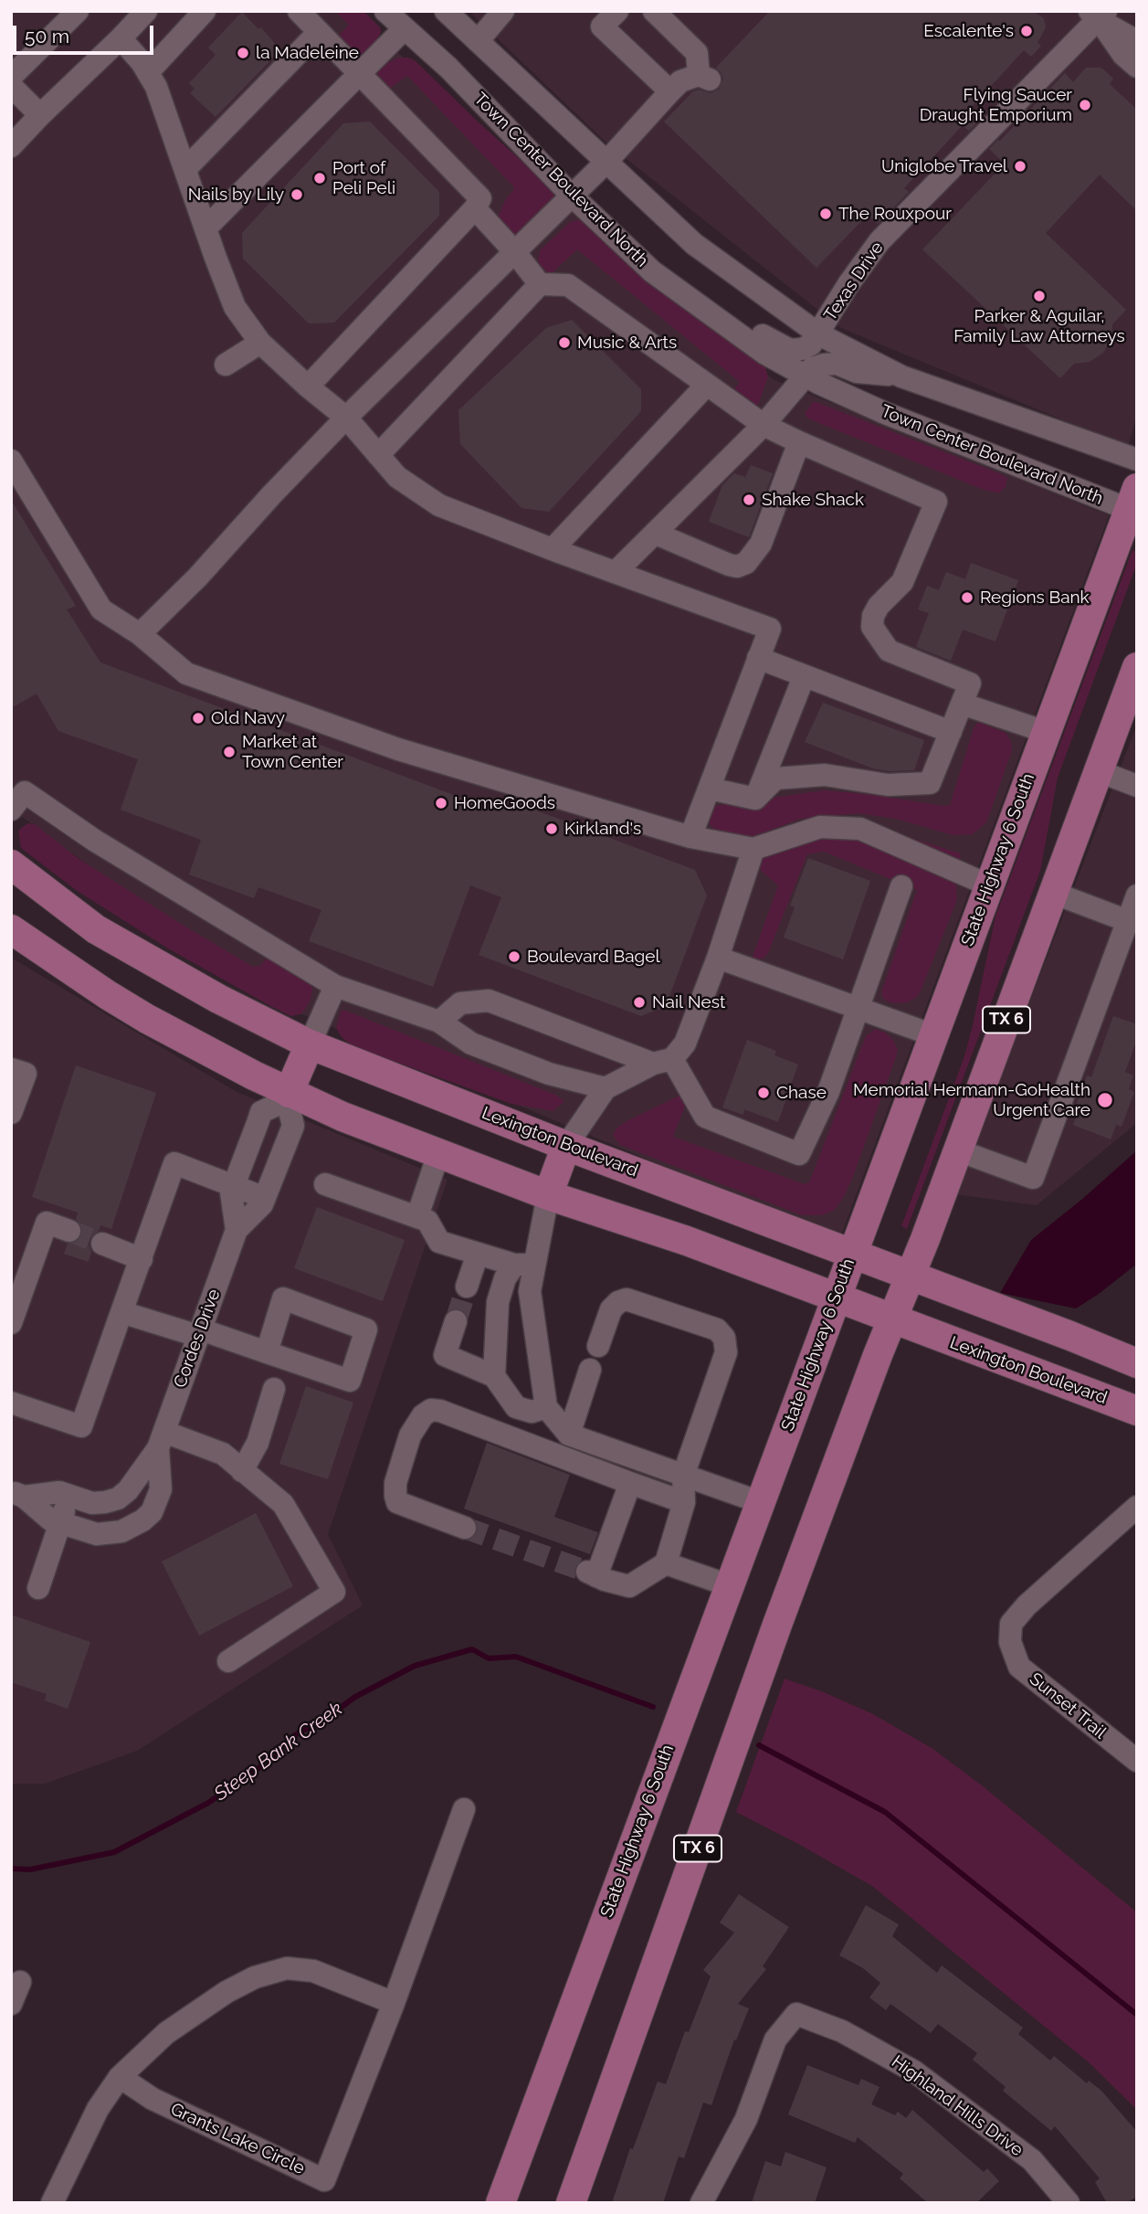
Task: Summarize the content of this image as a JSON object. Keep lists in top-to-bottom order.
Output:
{
  "streets": {
    "main road": ["State Highway 6 South", "TX 6", "Lexington Boulevard"],
    "street": [
      "Town Center Boulevard North",
      "Texas Drive",
      "Cordes Drive",
      "Sunset Trail",
      "Highland Hills Drive",
      "Grants Lake Circle"
    ]
  },
  "crossings": [
    ["Town Center Boulevard North", "State Highway 6 South"],
    ["State Highway 6 South", "Lexington Boulevard"],
    ["TX 6", "Lexington Boulevard"],
    ["Lexington Boulevard", "Cordes Drive"]
  ],
  "water": ["Steep Bank Creek"],
  "places": [
    "Escalente's",
    "la Madeleine",
    "Flying Saucer Draught Emporium",
    "Uniglobe Travel",
    "Port of Peli Peli",
    "Nails by Lily",
    "The Rouxpour",
    "Parker & Aguilar, Family Law Attorneys",
    "Music & Arts",
    "Shake Shack",
    "Regions Bank",
    "Old Navy",
    "Market at Town Center",
    "HomeGoods",
    "Kirkland's",
    "Boulevard Bagel",
    "Nail Nest",
    "Chase",
    "Memorial Hermann-GoHealth Urgent Care"
  ],
  "scale_bar": "50 m"
}
